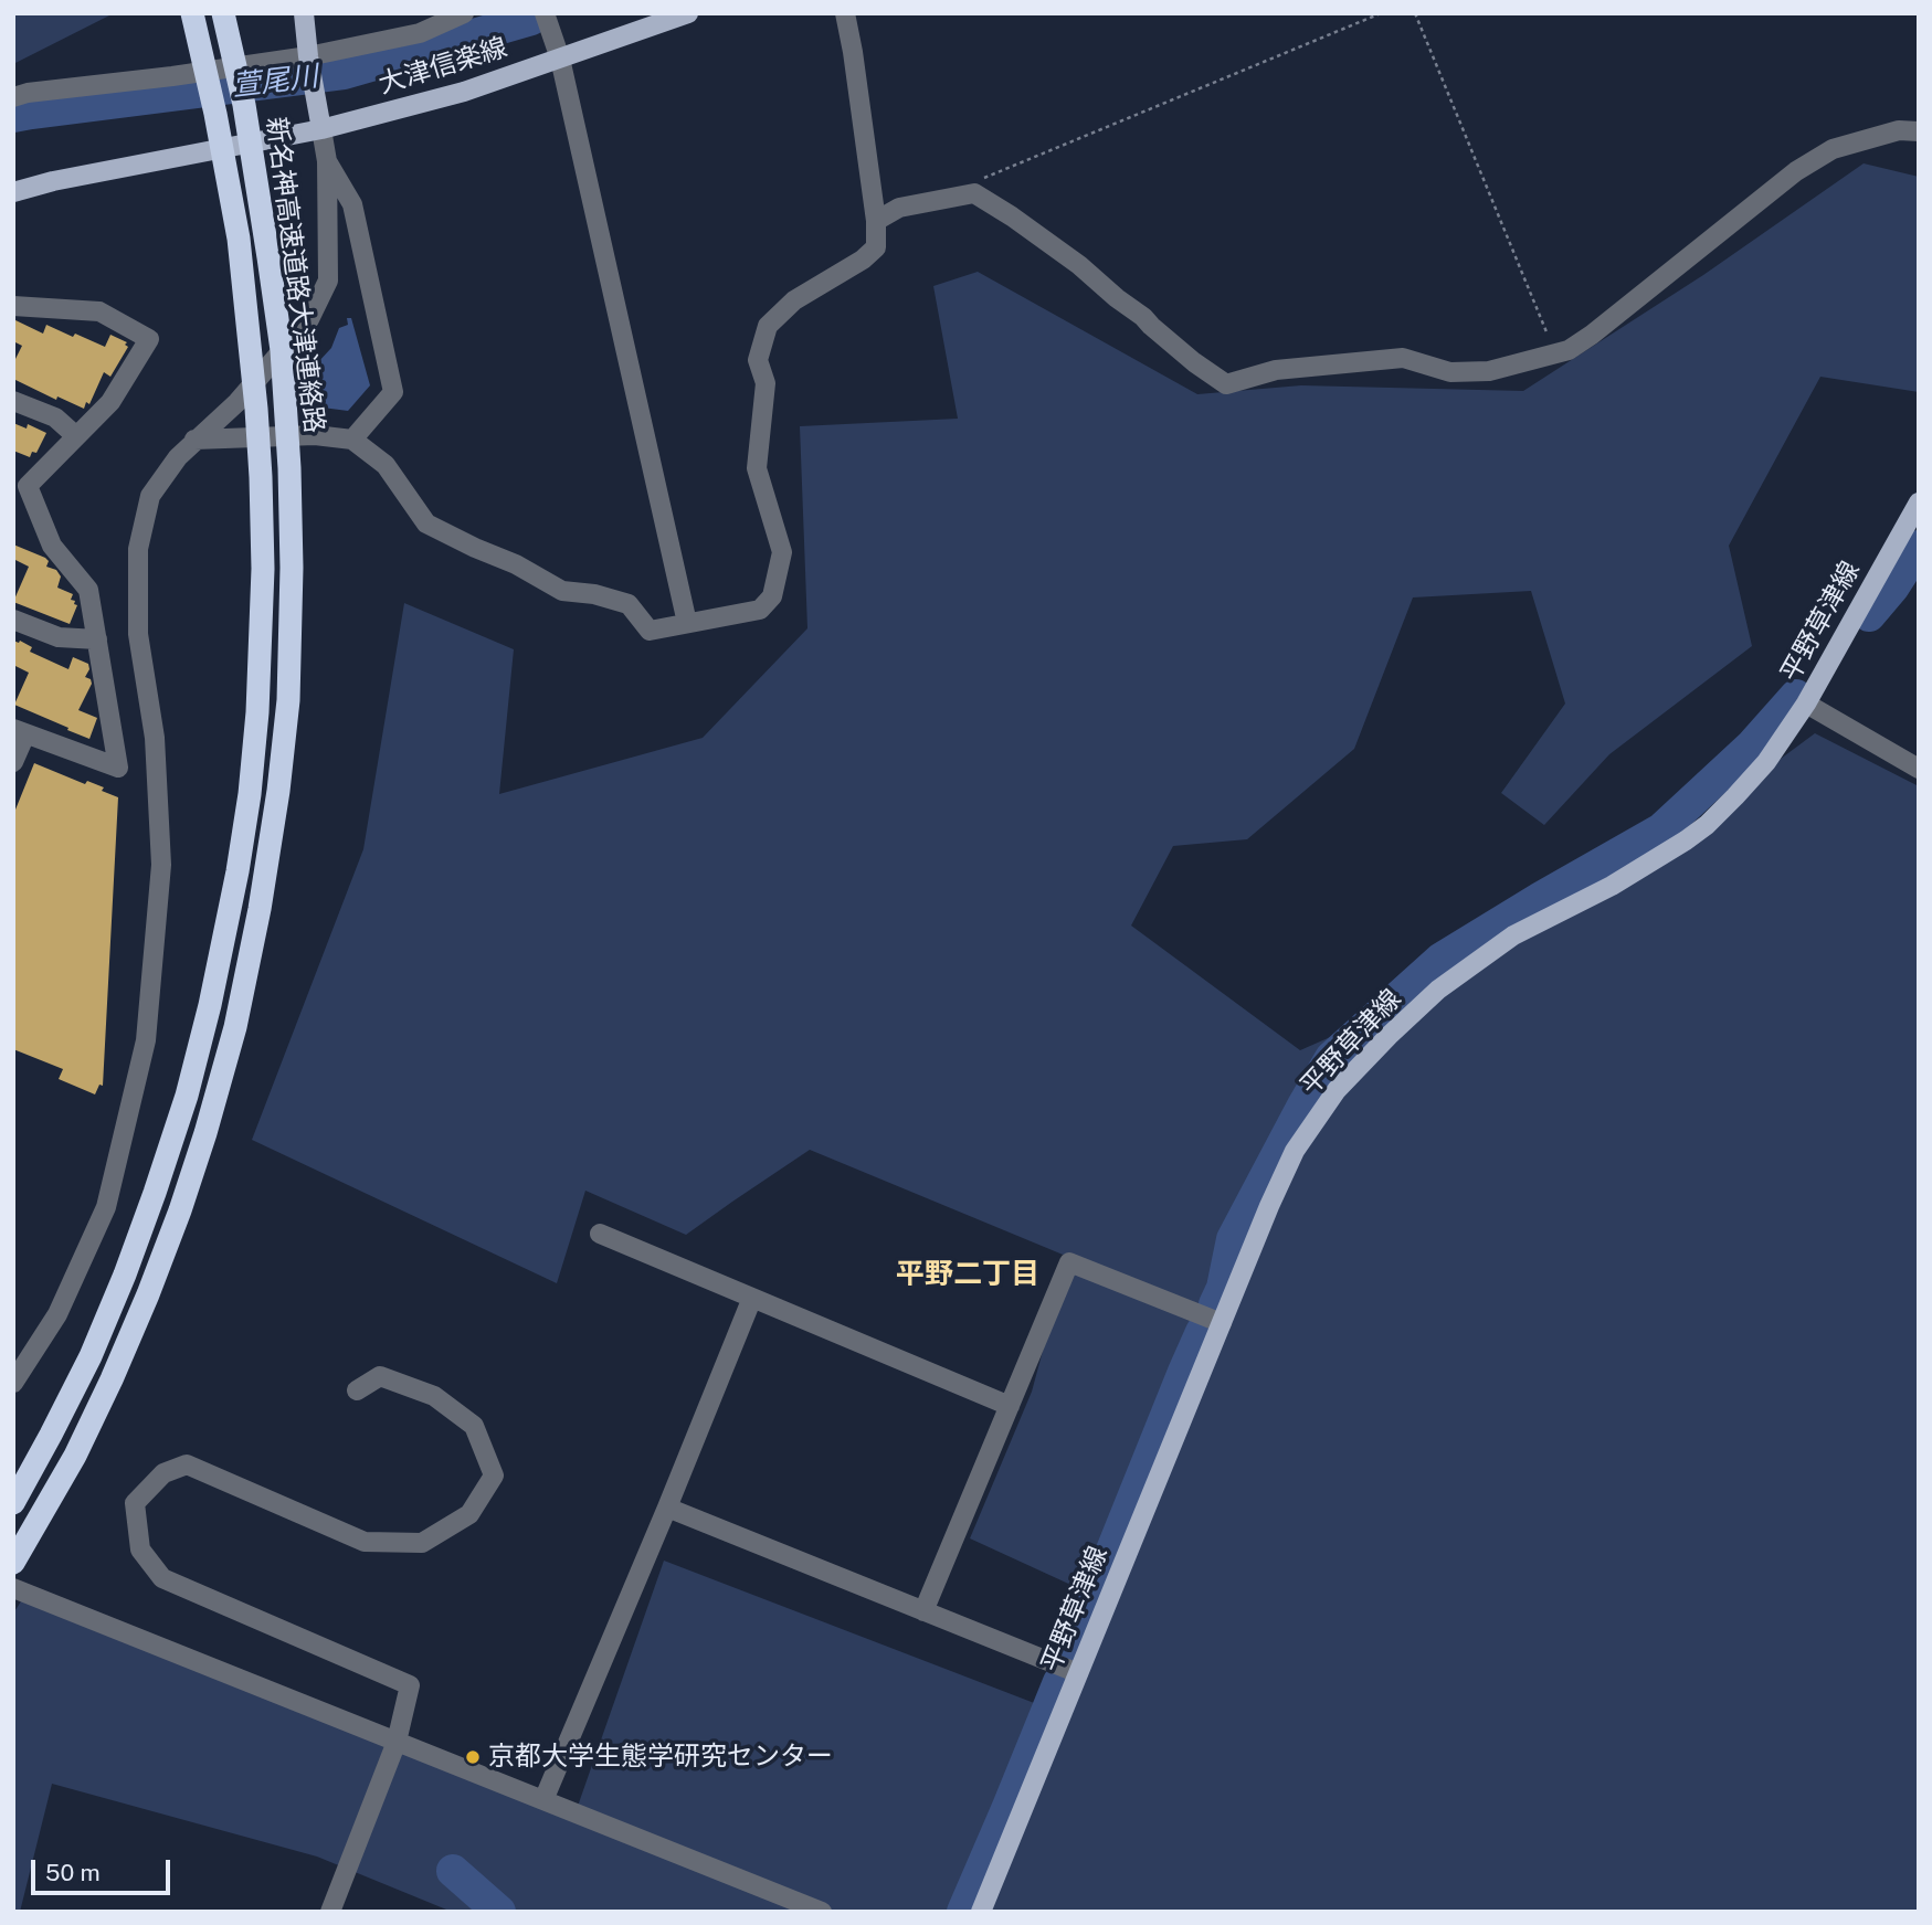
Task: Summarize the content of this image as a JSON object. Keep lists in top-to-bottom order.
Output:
{
  "streets": {
    "highway": ["新名神高速道路大津連絡路"],
    "main road": ["大津信楽線", "平野草津線"]
  },
  "districts": ["平野二丁目"],
  "water": ["萱尾川"],
  "places": ["京都大学生態学研究センター"],
  "scale_bar": "50 m"
}
